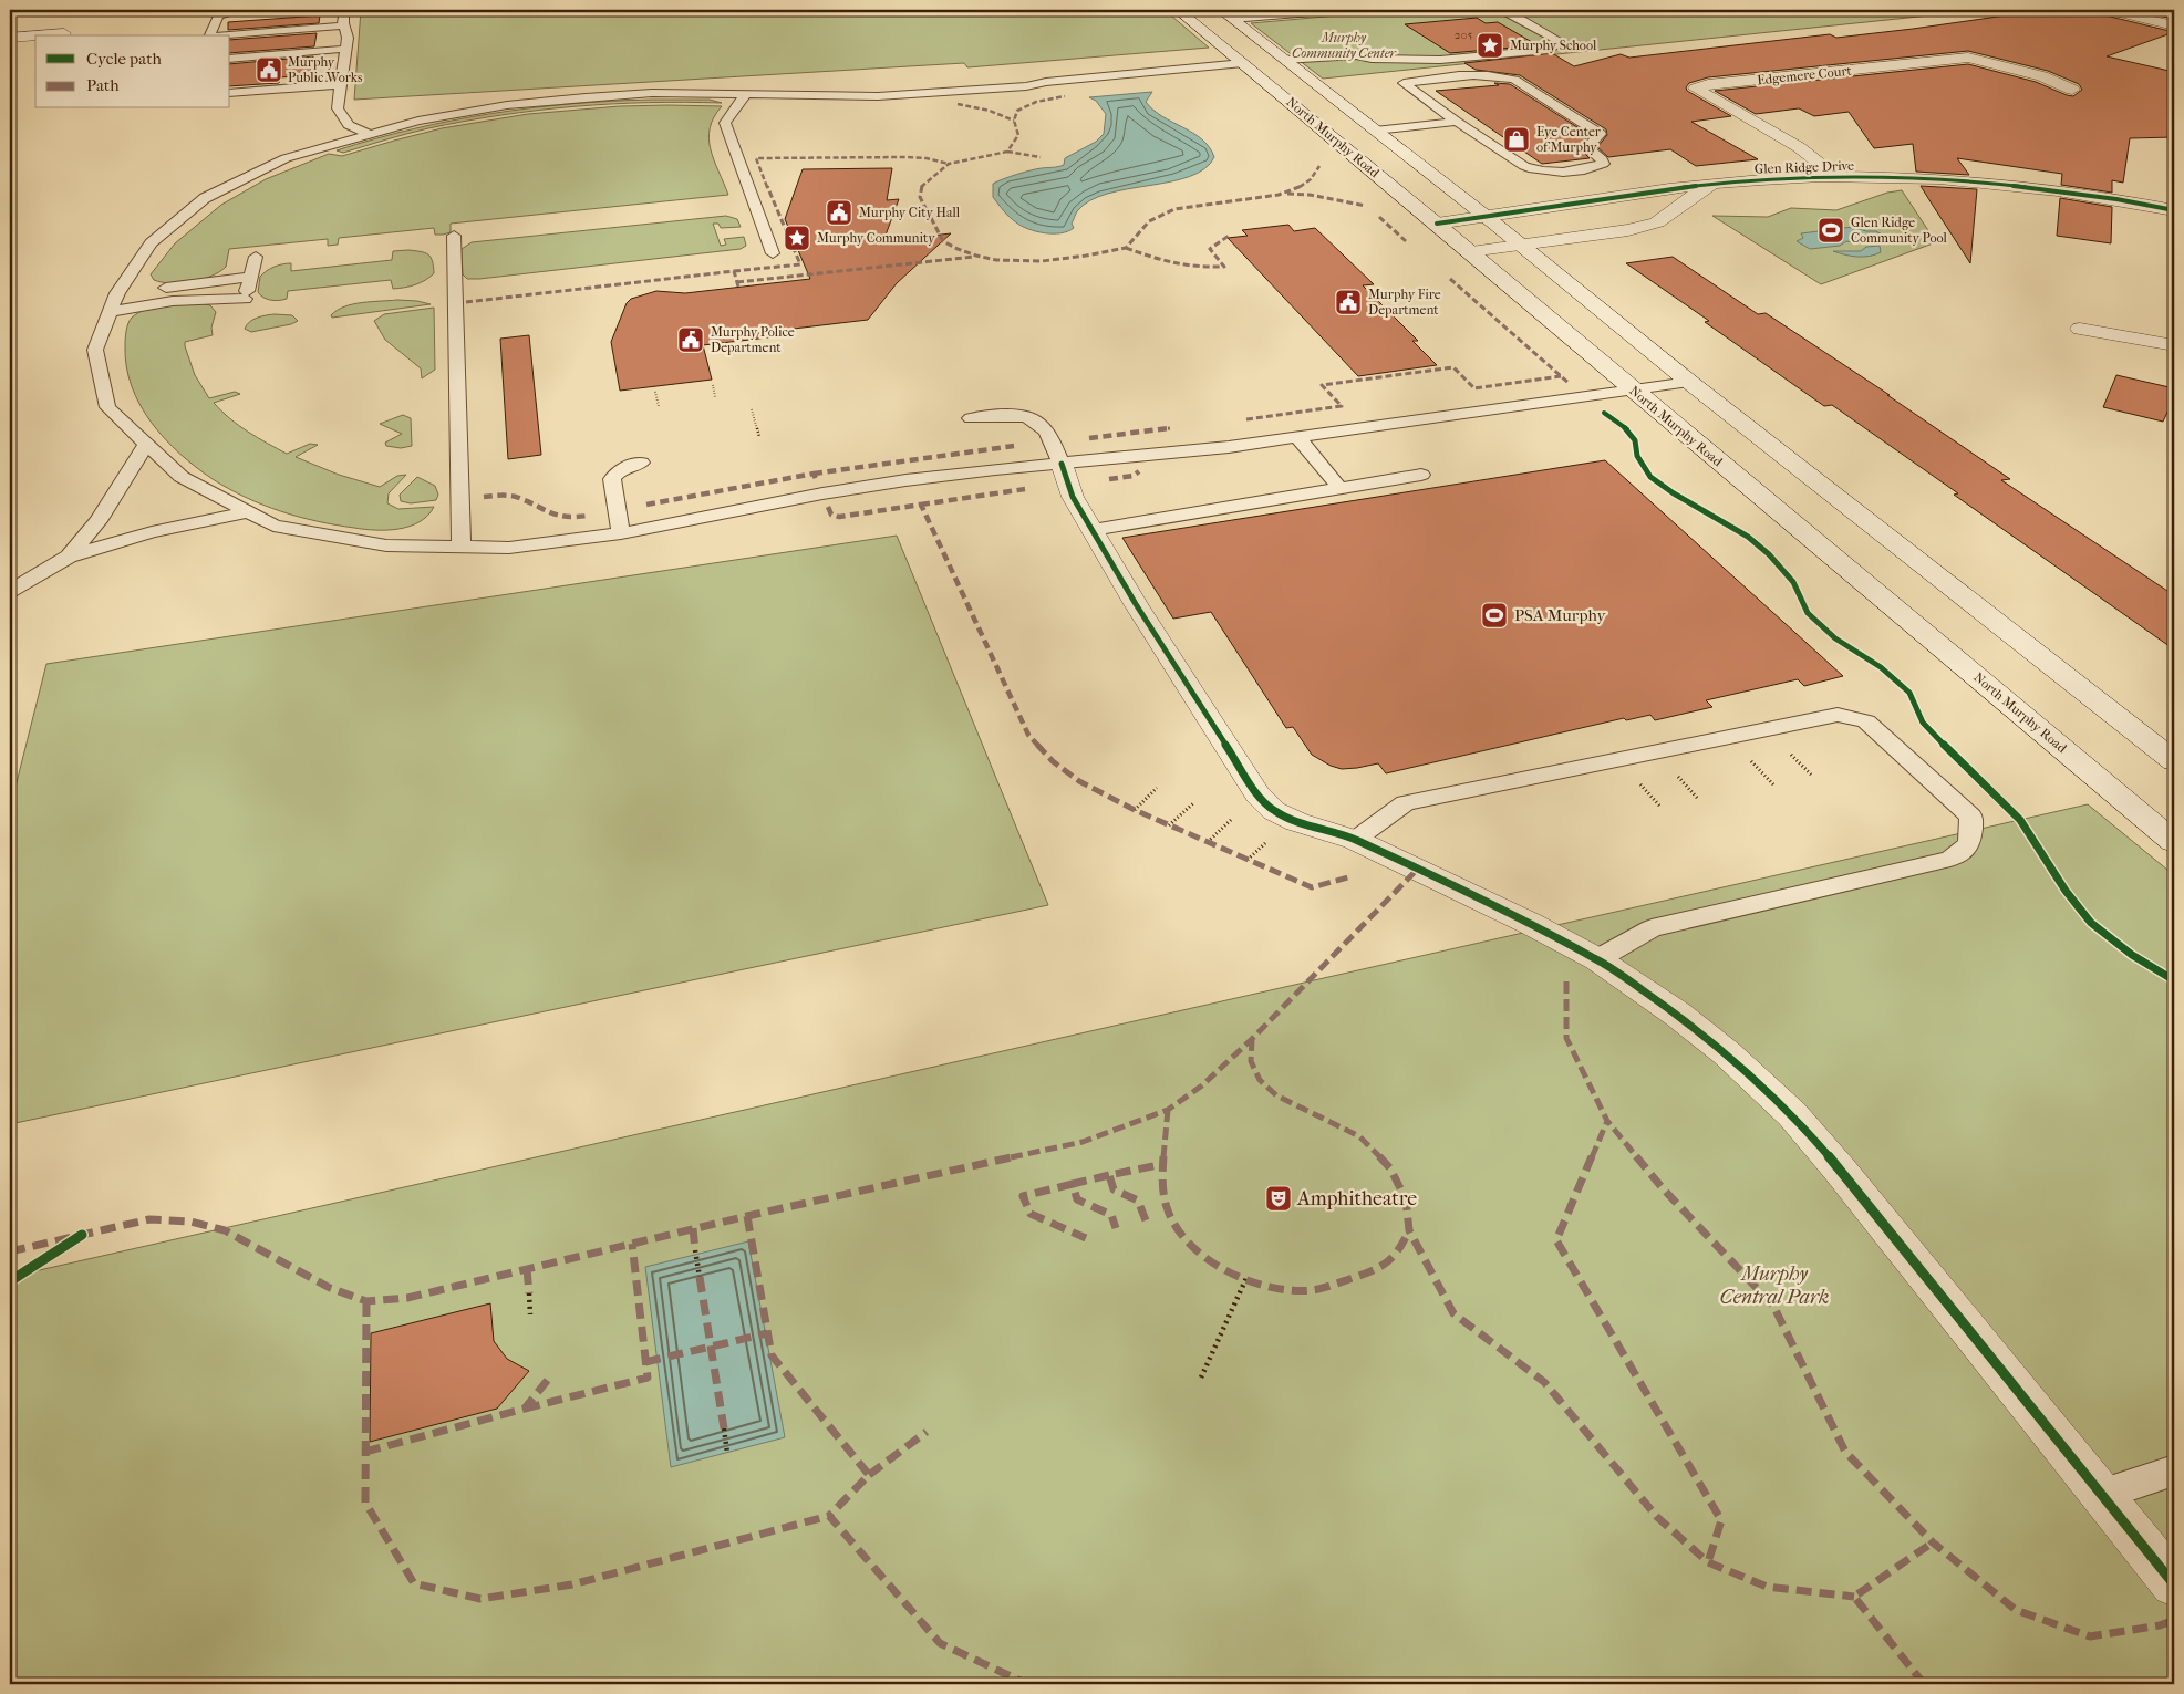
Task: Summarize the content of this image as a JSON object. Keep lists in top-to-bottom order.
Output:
{
  "streets": {
    "main road": ["Edgemere Court", "North Murphy Road", "Glen Ridge Drive"]
  },
  "crossings": [
    ["Edgemere Court", "Glen Ridge Drive"],
    ["North Murphy Road", "Glen Ridge Drive"]
  ],
  "parks": ["Murphy Community Center", "Murphy Central Park"],
  "places": {
    "place": ["Murphy School", "Murphy Community"],
    "public building": [
      "Murphy Public Works",
      "Murphy City Hall",
      "Murphy Fire Department",
      "Murphy Police Department"
    ],
    "shop": ["Eye Center of Murphy"],
    "sports": ["Glen Ridge Community Pool", "PSA Murphy"],
    "theatre": ["Amphitheatre"]
  },
  "house_numbers": ["205"],
  "legend": ["Cycle path", "Path"]
}
